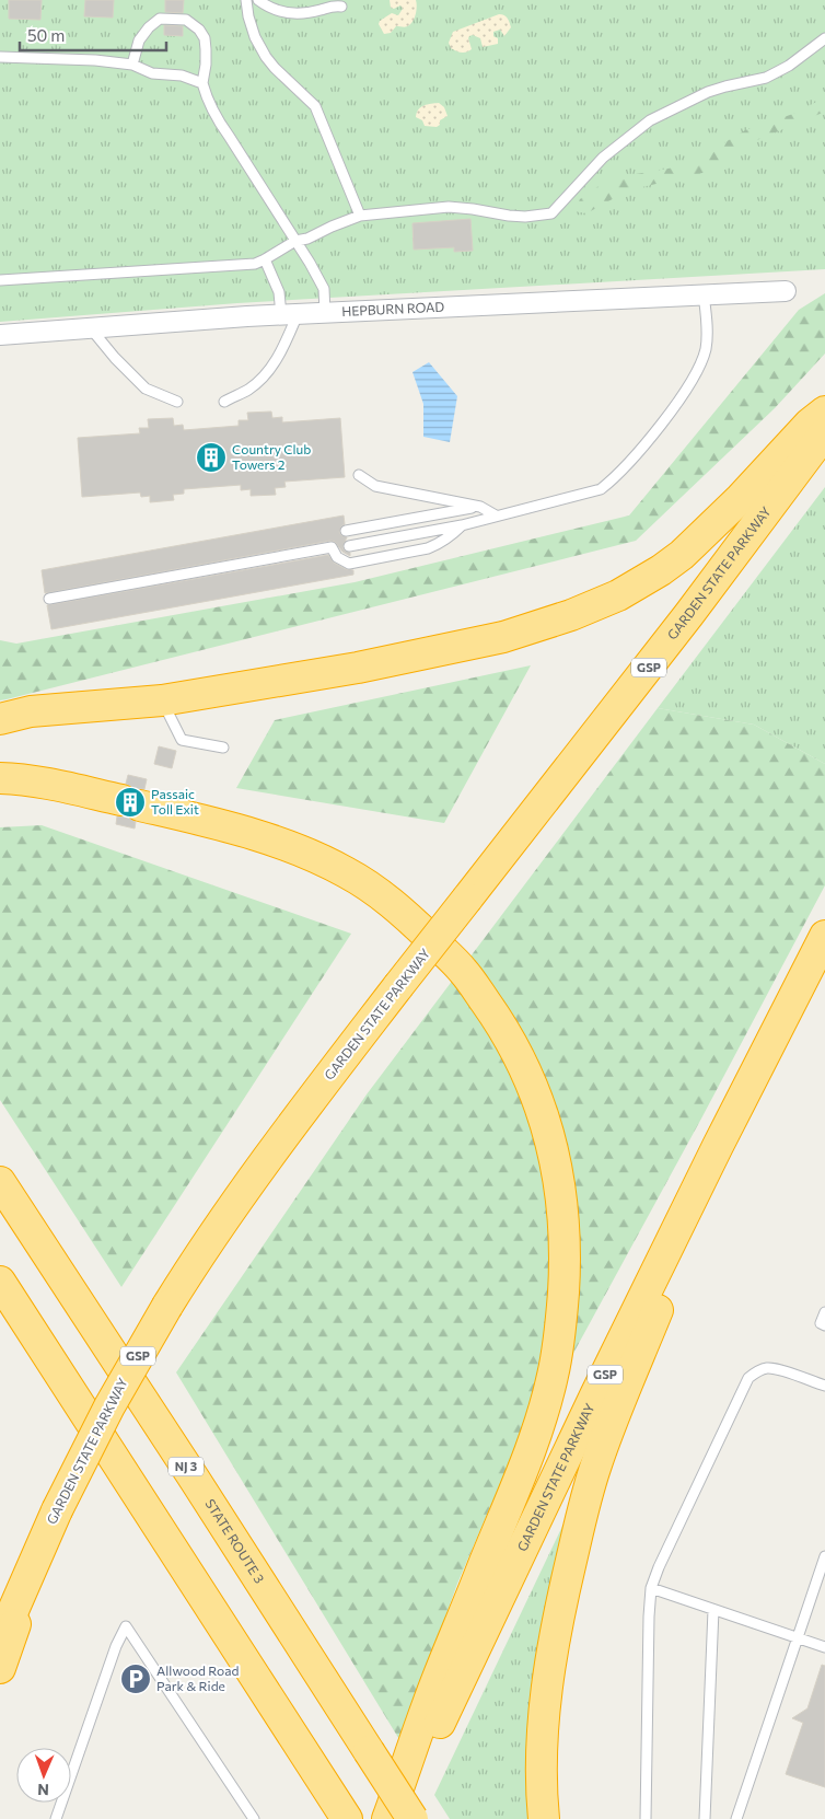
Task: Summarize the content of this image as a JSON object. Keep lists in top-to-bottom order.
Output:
{
  "streets": {
    "highway": [
      "GARDEN STATE PARKWAY",
      "GSP",
      "NJ 3",
      "STATE ROUTE 3"
    ],
    "street": ["HEPBURN ROAD"]
  },
  "places": {
    "building": ["Country Club Towers 2", "Passaic Toll Exit"],
    "parking": ["Allwood Road Park & Ride"]
  },
  "scale_bar": "50 m",
  "north": "bottom"
}
